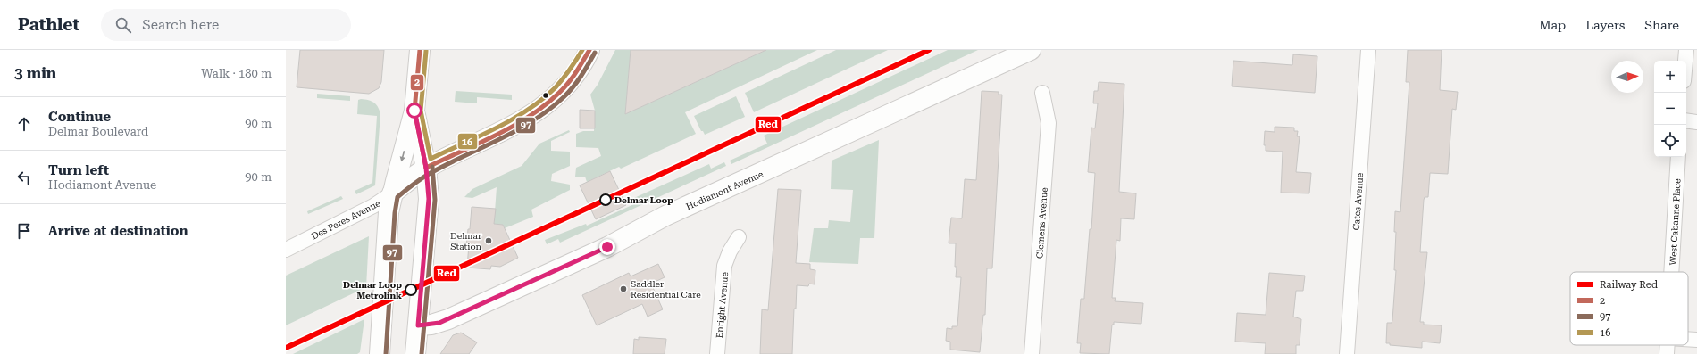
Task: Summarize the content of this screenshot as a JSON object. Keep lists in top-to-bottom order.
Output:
{
  "streets": {
    "street": [
      "Hodiamont Avenue",
      "Cates Avenue",
      "Des Peres Avenue",
      "West Cabanne Place",
      "Clemens Avenue",
      "Enright Avenue"
    ]
  },
  "places": [
    "Delmar Loop",
    "Delmar Station",
    "Saddler Residential Care",
    "Delmar Loop Metrolink"
  ],
  "lines": [
    "rail line Red",
    "transit line 2",
    "transit line 16",
    "transit line 97"
  ],
  "legend": [
    "Railway Red",
    "2",
    "97",
    "16"
  ],
  "north": "right",
  "page": {
    "header": "Pathlet",
    "search": "Search here",
    "nav": ["Map", "Layers", "Share"],
    "heading": ["3 min", "Walk · 180 m"],
    "map_buttons": ["+", "−"],
    "list": [
      ["Continue", "Delmar Boulevard", "90 m"],
      ["Turn left", "Hodiamont Avenue", "90 m"],
      "Arrive at destination"
    ]
  }
}
